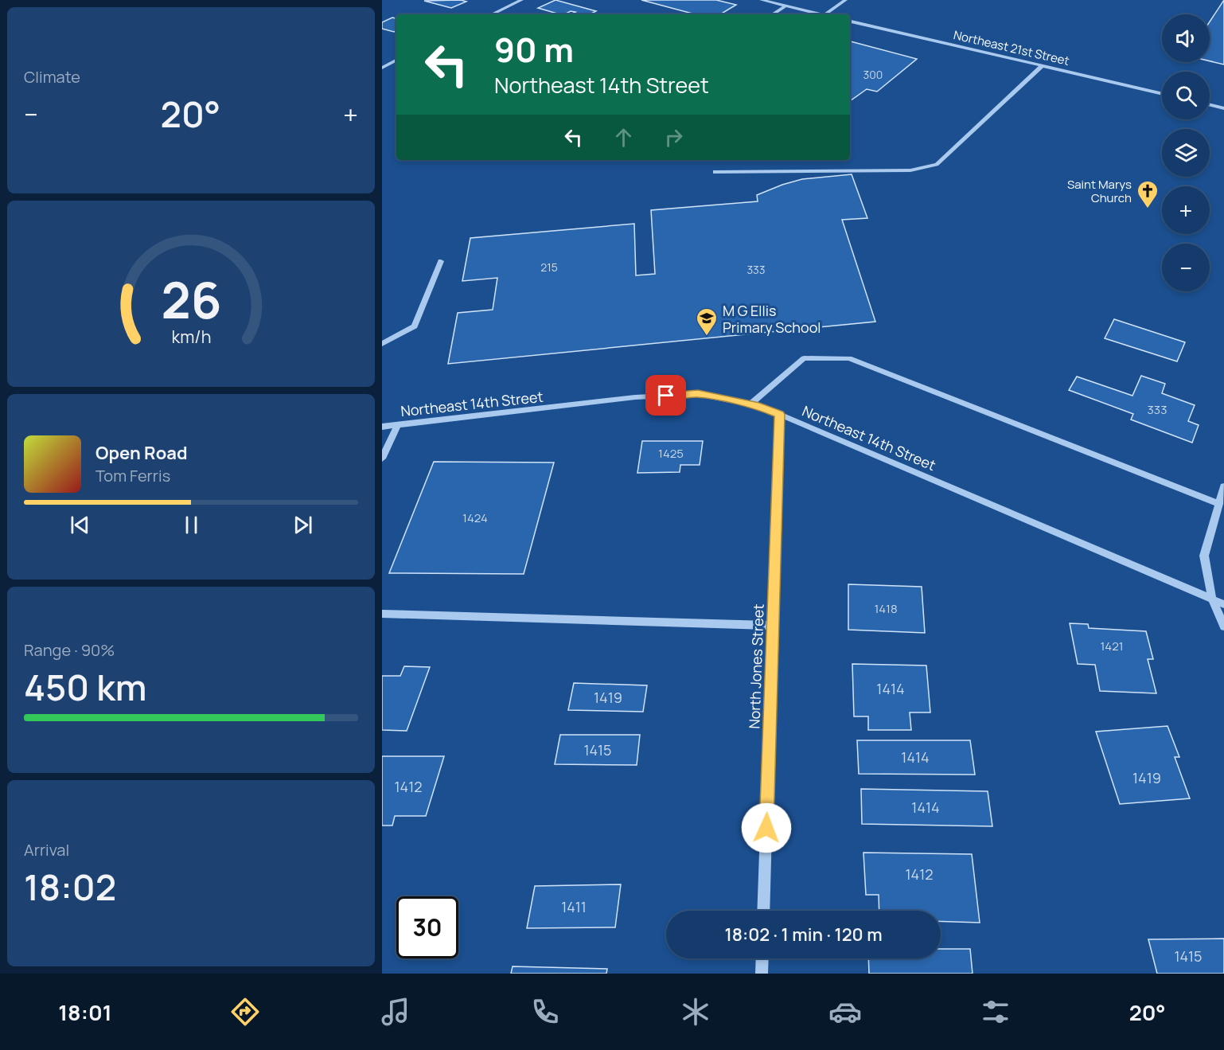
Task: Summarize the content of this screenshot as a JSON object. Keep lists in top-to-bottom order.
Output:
{
  "streets": {
    "street": ["Northeast 21st Street", "Northeast 14th Street", "North Jones Street"]
  },
  "crossings": [
    ["Northeast 14th Street", "North Jones Street"]
  ],
  "places": {
    "church": ["Saint Marys Church"],
    "school or university": ["M G Ellis Primary School"]
  },
  "house_numbers": [
    "300",
    "215",
    "333",
    "333",
    "1425",
    "1424",
    "1418",
    "1421",
    "1414",
    "1419",
    "1415",
    "1414",
    "1419",
    "1412",
    "1414",
    "1412",
    "1411",
    "1415"
  ],
  "page": {
    "tile": [
      "Climate",
      ["Range · 90%", "450 km"],
      ["Arrival", "18:02"]
    ],
    "map_buttons": ["+", "−"],
    "turn": ["90 m", "Northeast 14th Street"],
    "heat": ["−", "20°", "+"],
    "song": ["Open Road", "Tom Ferris"],
    "limit": "30",
    "trip": "18:02 · 1 min · 120 m",
    "tabs": ["18:01", "20°"],
    "gauge": ["26", "km/h"]
  }
}
